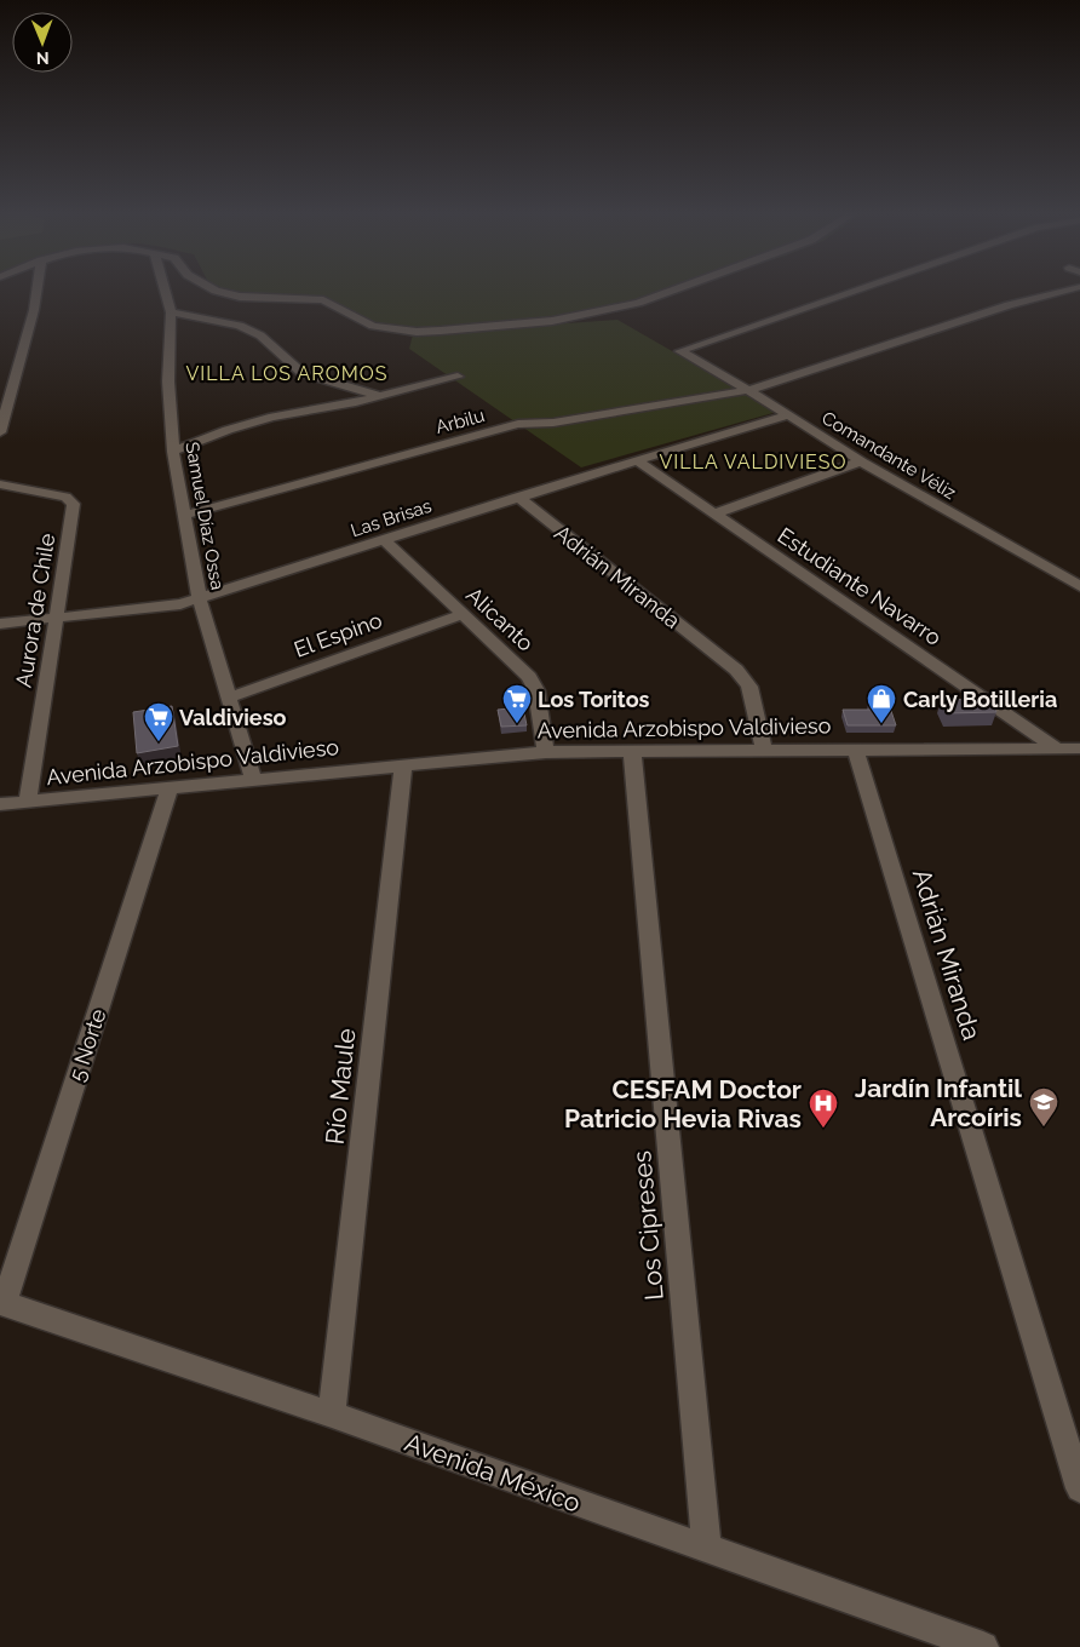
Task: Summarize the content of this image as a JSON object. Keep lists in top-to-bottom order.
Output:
{
  "streets": {
    "street": [
      "Arbilu",
      "Comandante Véliz",
      "Samuel Díaz Ossa",
      "Las Brisas",
      "Adrián Miranda",
      "Estudiante Navarro",
      "Aurora de Chile",
      "Alicanto",
      "El Espino",
      "Avenida Arzobispo Valdivieso",
      "5 Norte",
      "Río Maule",
      "Los Cipreses",
      "Avenida México"
    ]
  },
  "crossings": [
    ["Arbilu", "Comandante Véliz"],
    ["Arbilu", "Samuel Díaz Ossa"],
    ["Comandante Véliz", "Las Brisas"],
    ["Samuel Díaz Ossa", "Las Brisas"],
    ["Samuel Díaz Ossa", "El Espino"],
    ["Samuel Díaz Ossa", "Avenida Arzobispo Valdivieso"],
    ["Las Brisas", "Adrián Miranda"],
    ["Las Brisas", "Estudiante Navarro"],
    ["Las Brisas", "Aurora de Chile"],
    ["Las Brisas", "Alicanto"],
    ["Adrián Miranda", "Avenida Arzobispo Valdivieso"],
    ["Estudiante Navarro", "Avenida Arzobispo Valdivieso"],
    ["Aurora de Chile", "Avenida Arzobispo Valdivieso"],
    ["Alicanto", "El Espino"],
    ["Alicanto", "Avenida Arzobispo Valdivieso"],
    ["Avenida Arzobispo Valdivieso", "5 Norte"],
    ["Avenida Arzobispo Valdivieso", "Río Maule"],
    ["Avenida Arzobispo Valdivieso", "Los Cipreses"],
    ["5 Norte", "Avenida México"],
    ["Río Maule", "Avenida México"],
    ["Los Cipreses", "Avenida México"]
  ],
  "districts": ["VILLA LOS AROMOS", "VILLA VALDIVIESO"],
  "places": {
    "supermarket": ["Los Toritos", "Valdivieso"],
    "shop": ["Carly Botilleria"],
    "school or university": ["Jardín Infantil Arcoíris"],
    "hospital": ["CESFAM Doctor Patricio Hevia Rivas"]
  },
  "north": "bottom"
}
